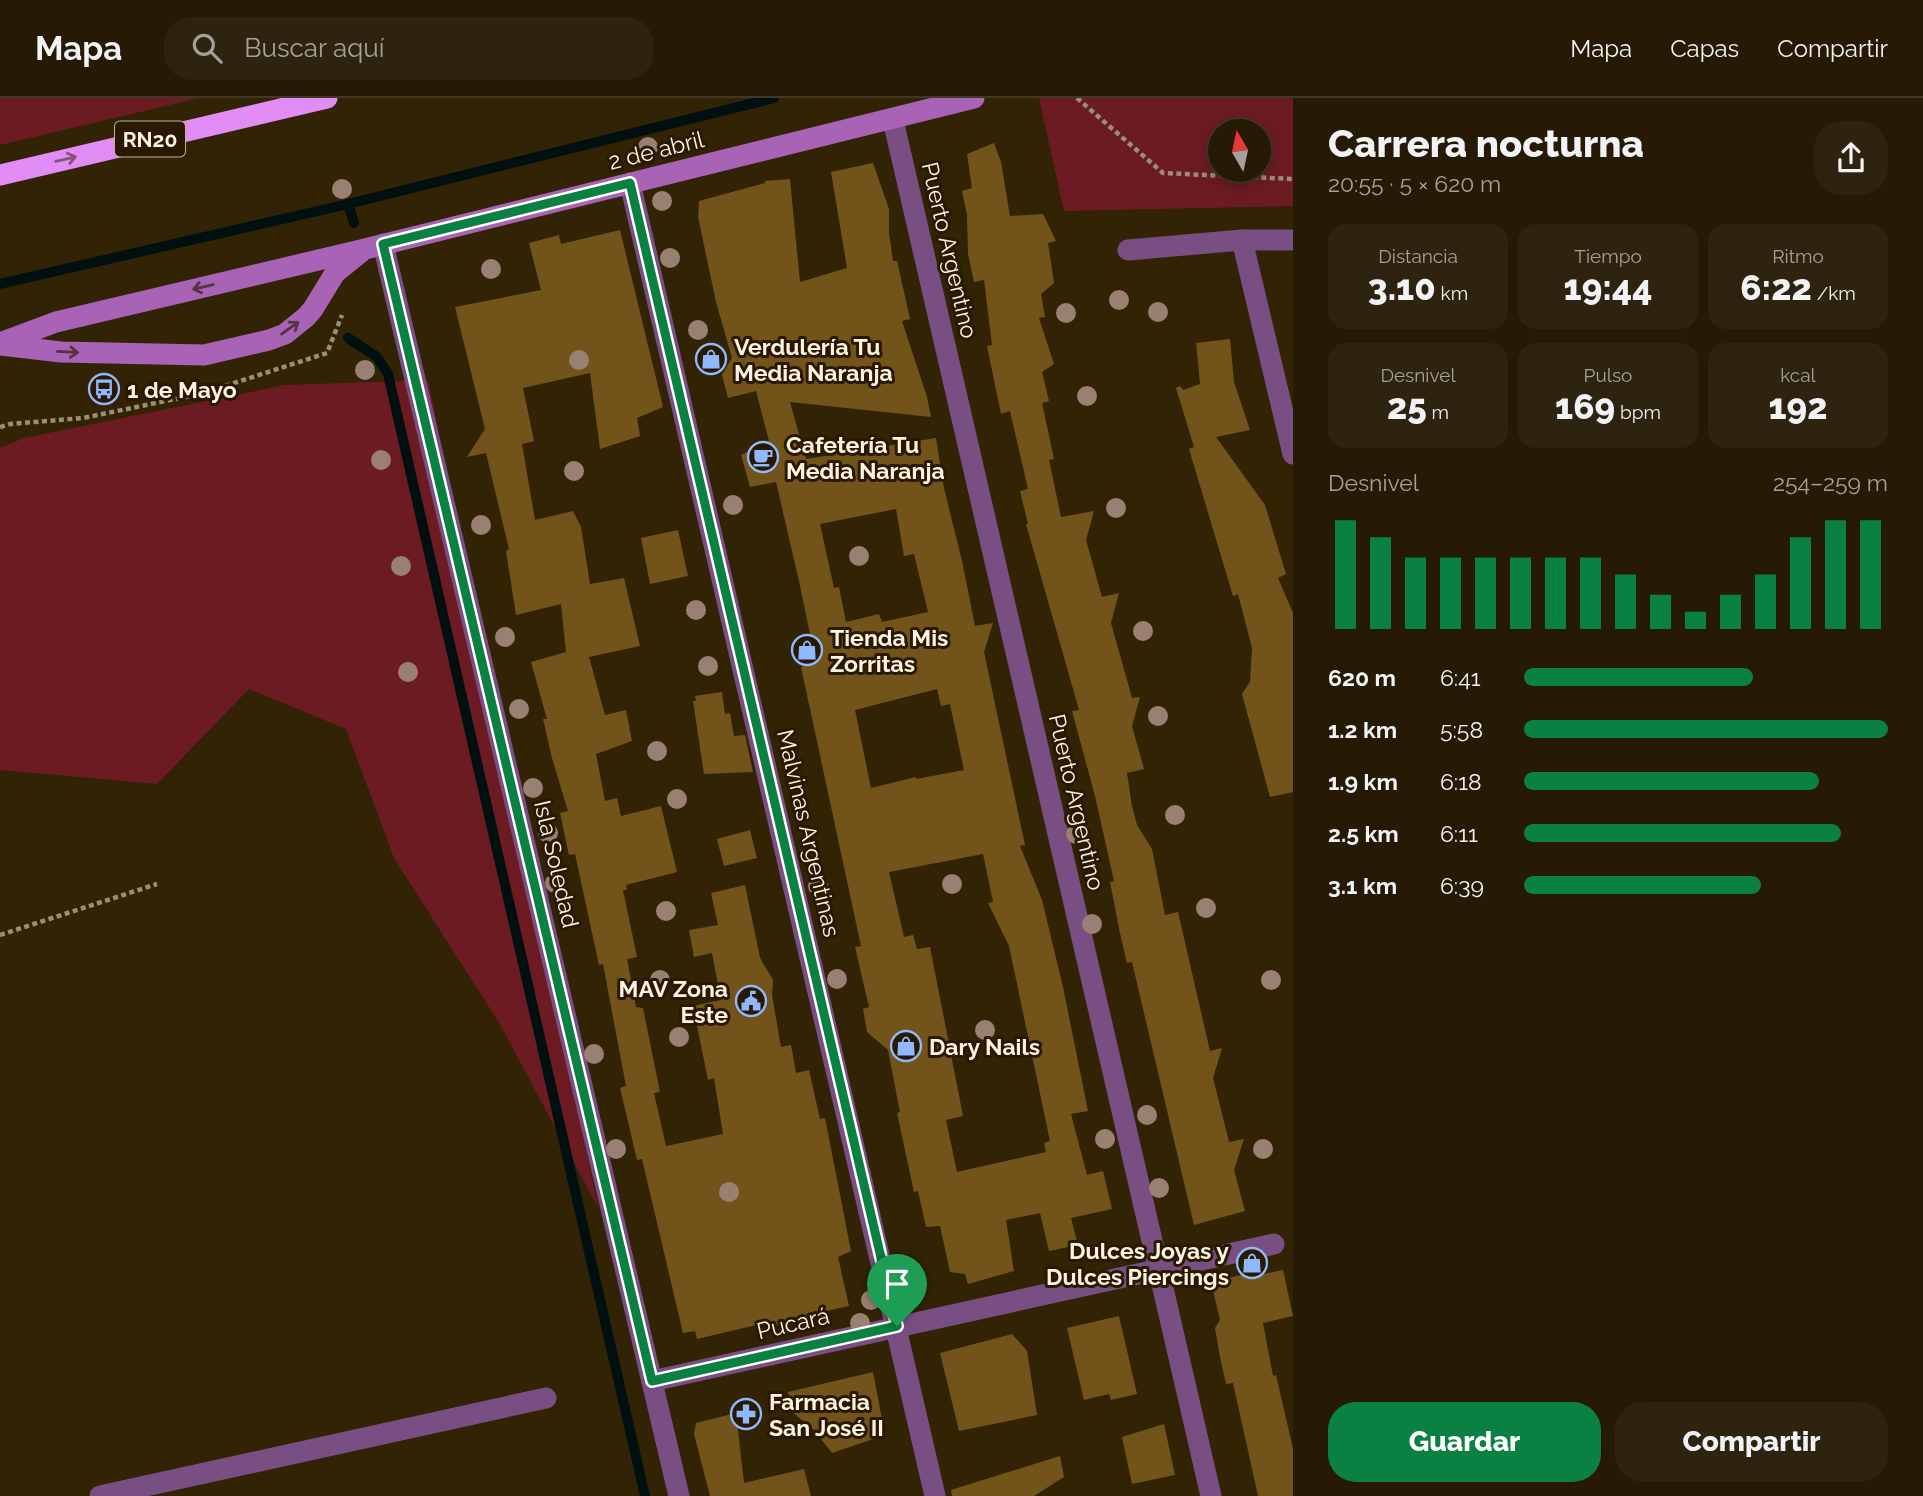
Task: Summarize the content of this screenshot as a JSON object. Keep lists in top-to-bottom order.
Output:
{
  "streets": {
    "highway": ["RN20"],
    "main road": ["2 de abril"],
    "street": [
      "Puerto Argentino",
      "Malvinas Argentinas",
      "Isla Soledad",
      "Pucará"
    ]
  },
  "crossings": [
    ["2 de abril", "Puerto Argentino"],
    ["2 de abril", "Malvinas Argentinas"],
    ["2 de abril", "Isla Soledad"],
    ["Puerto Argentino", "Pucará"],
    ["Malvinas Argentinas", "Pucará"],
    ["Isla Soledad", "Pucará"]
  ],
  "places": {
    "shop": [
      "Verdulería Tu Media Naranja",
      "Tienda Mis Zorritas",
      "Dary Nails",
      "Dulces Joyas y Dulces Piercings"
    ],
    "bus stop": ["1 de Mayo"],
    "cafe": ["Cafetería Tu Media Naranja"],
    "public building": ["MAV Zona Este"],
    "pharmacy": ["Farmacia San José II"]
  },
  "north": "top",
  "page": {
    "header": "Mapa",
    "search": "Buscar aquí",
    "nav": ["Mapa", "Capas", "Compartir"],
    "heading": ["Carrera nocturna", "20:55 · 5 × 620 m"],
    "stats": [
      ["Distancia", "3.10 km"],
      ["Tiempo", "19:44"],
      ["Ritmo", "6:22 /km"],
      ["Desnivel", "25 m"],
      ["Pulso", "169 bpm"],
      ["kcal", "192"]
    ],
    "chart": ["Desnivel", "254–259 m"],
    "list": [
      {
        "name": "620 m",
        "note": "6:41"
      },
      {
        "name": "1.2 km",
        "note": "5:58"
      },
      {
        "name": "1.9 km",
        "note": "6:18"
      },
      {
        "name": "2.5 km",
        "note": "6:11"
      },
      {
        "name": "3.1 km",
        "note": "6:39"
      }
    ],
    "buttons": ["Guardar", "Compartir"]
  }
}
